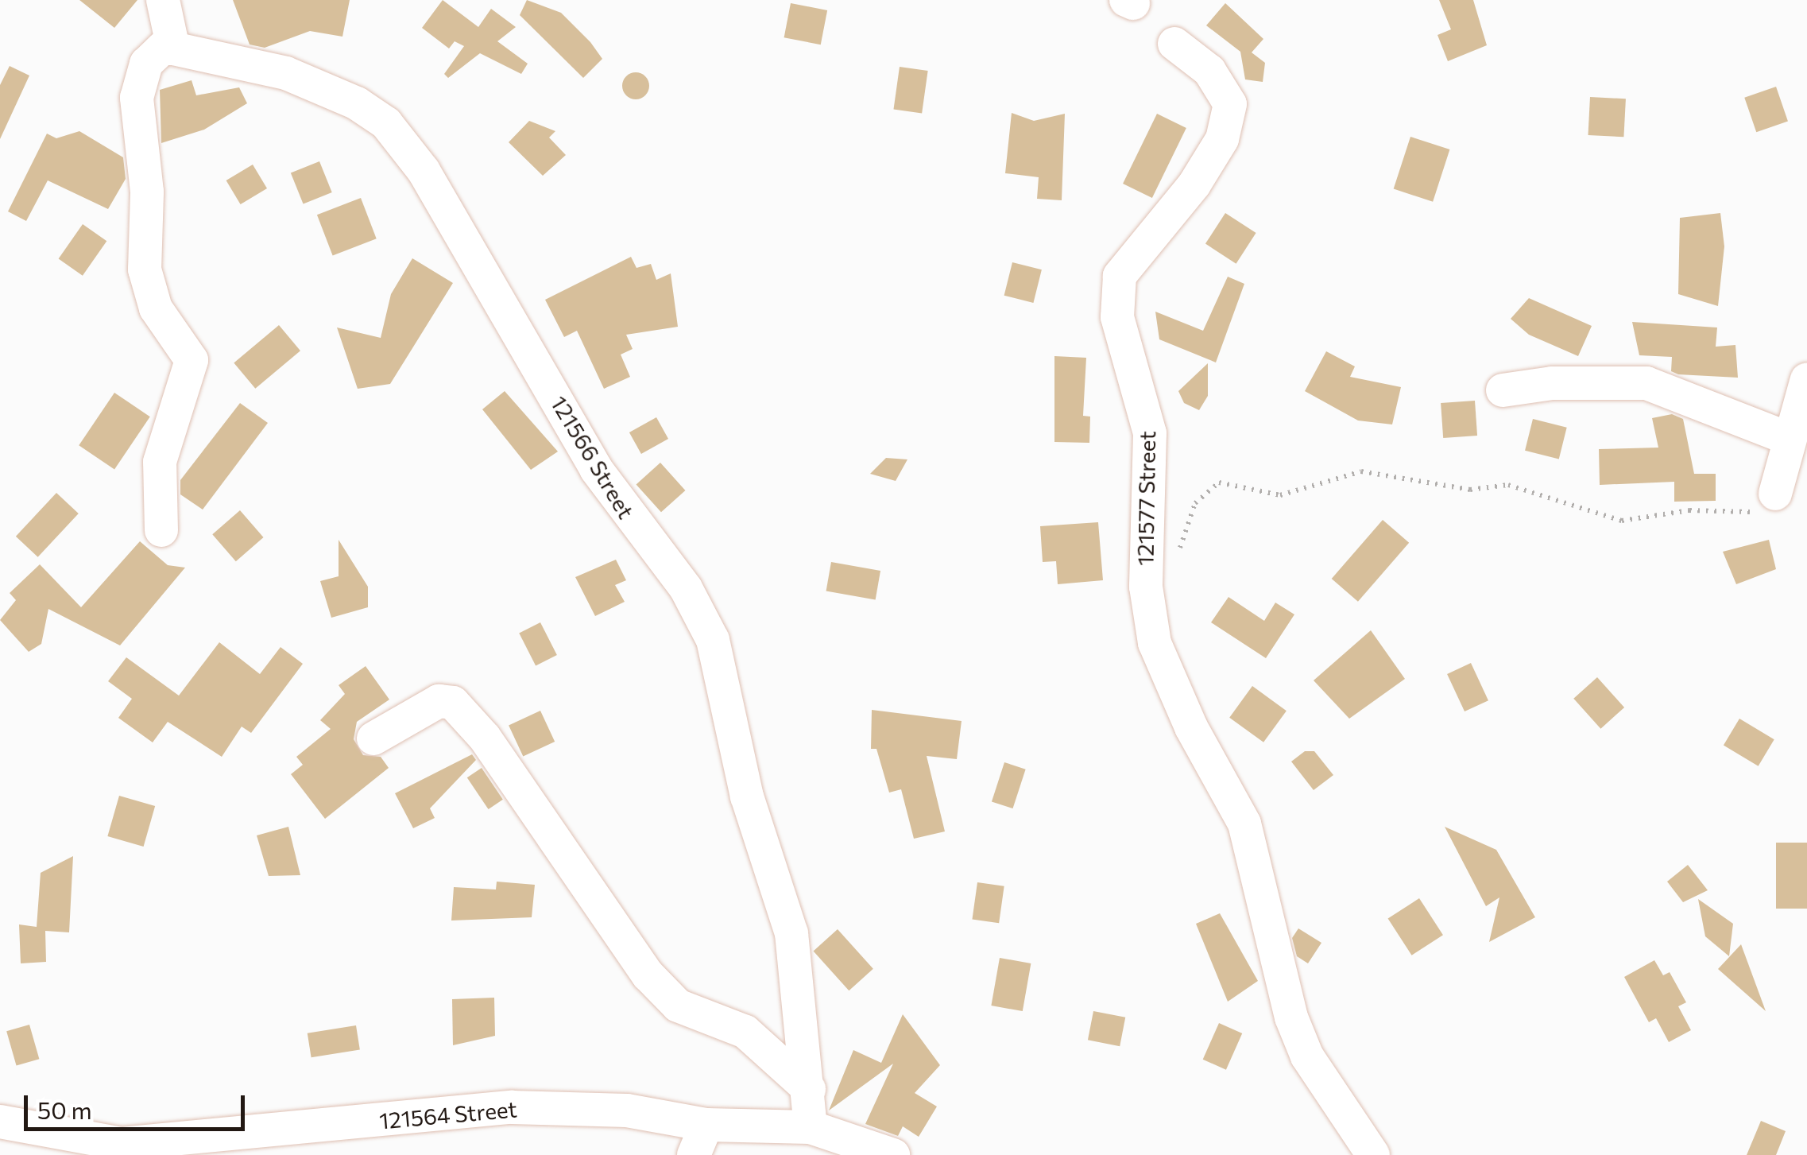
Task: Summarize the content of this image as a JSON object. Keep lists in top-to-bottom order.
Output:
{
  "streets": {
    "street": ["121566 Street", "121577 Street", "121564 Street"]
  },
  "crossings": [
    ["121566 Street", "121564 Street"]
  ],
  "scale_bar": "50 m"
}
